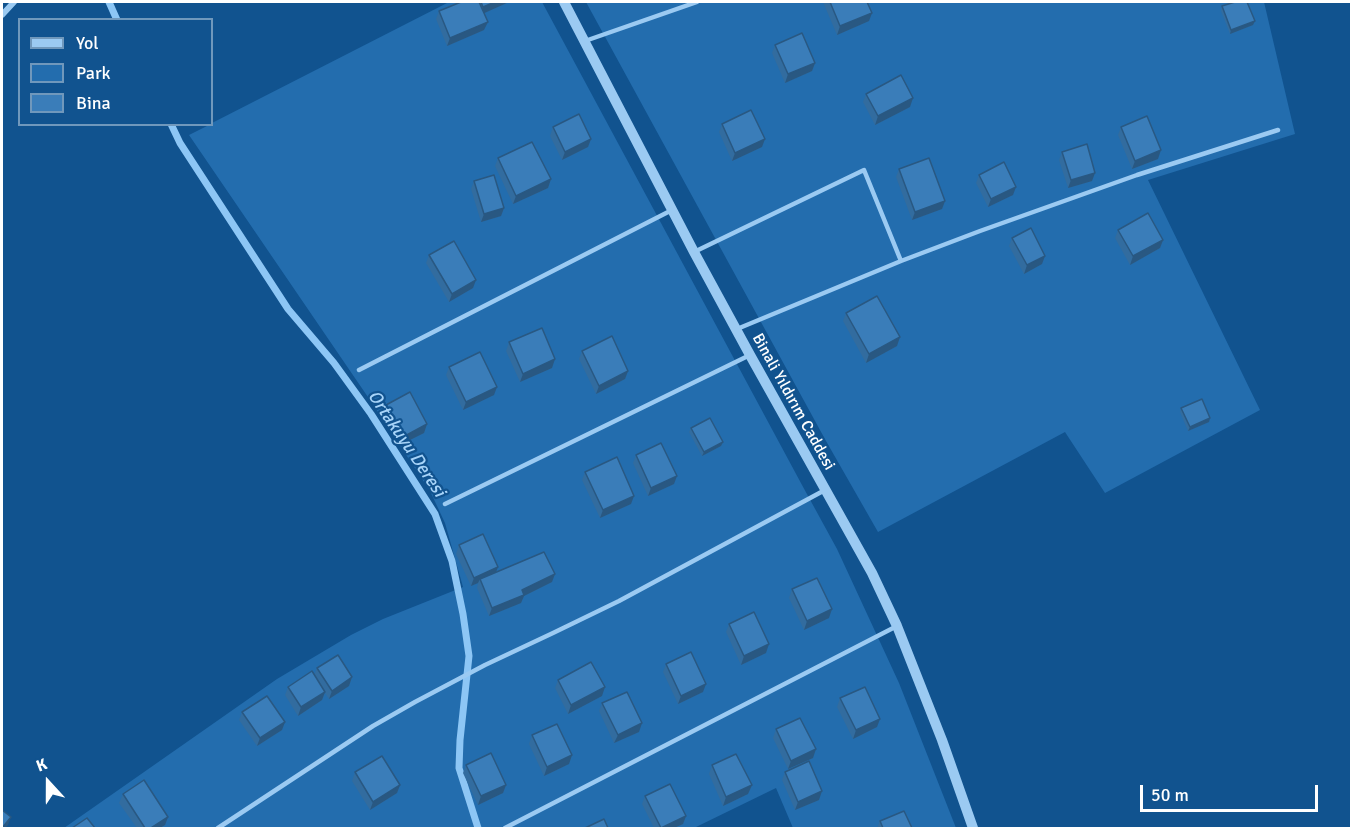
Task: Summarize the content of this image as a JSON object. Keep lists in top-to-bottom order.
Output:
{
  "streets": {
    "street": ["Binali Yıldırım Caddesi"]
  },
  "water": ["Ortakuyu Deresi"],
  "legend": ["Yol", "Park", "Bina"],
  "scale_bar": "50 m",
  "north": "top"
}
